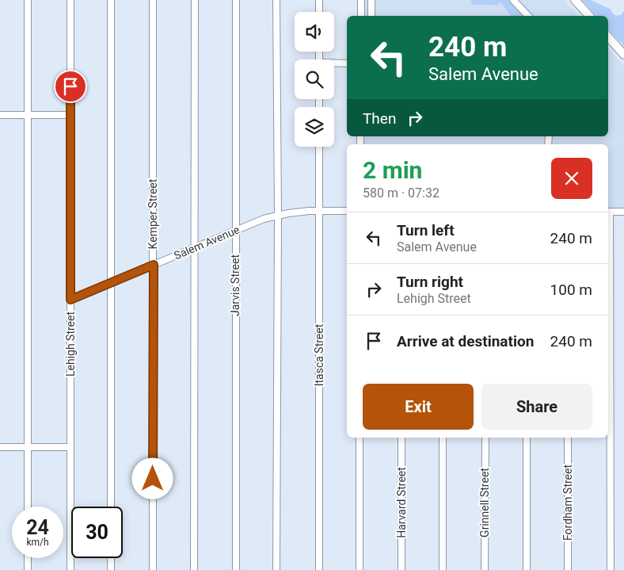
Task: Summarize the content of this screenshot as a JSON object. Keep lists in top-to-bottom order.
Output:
{
  "streets": {
    "street": [
      "Kemper Street",
      "Salem Avenue",
      "Jarvis Street",
      "Lehigh Street",
      "Itasca Street",
      "Harvard Street",
      "Grinnell Street",
      "Fordham Street"
    ]
  },
  "crossings": [
    ["Kemper Street", "Salem Avenue"],
    ["Salem Avenue", "Jarvis Street"],
    ["Salem Avenue", "Lehigh Street"],
    ["Salem Avenue", "Itasca Street"]
  ],
  "page": {
    "turn": ["240 m", "Salem Avenue"],
    "then": "Then",
    "heading": ["2 min", "580 m · 07:32"],
    "list": [
      {
        "name": "Turn left",
        "note": "Salem Avenue",
        "value": "240 m"
      },
      {
        "name": "Turn right",
        "note": "Lehigh Street",
        "value": "100 m"
      },
      {
        "name": "Arrive at destination",
        "value": "240 m"
      }
    ],
    "buttons": ["Exit", "Share"],
    "speed": "24 km/h",
    "limit": "30"
  }
}
